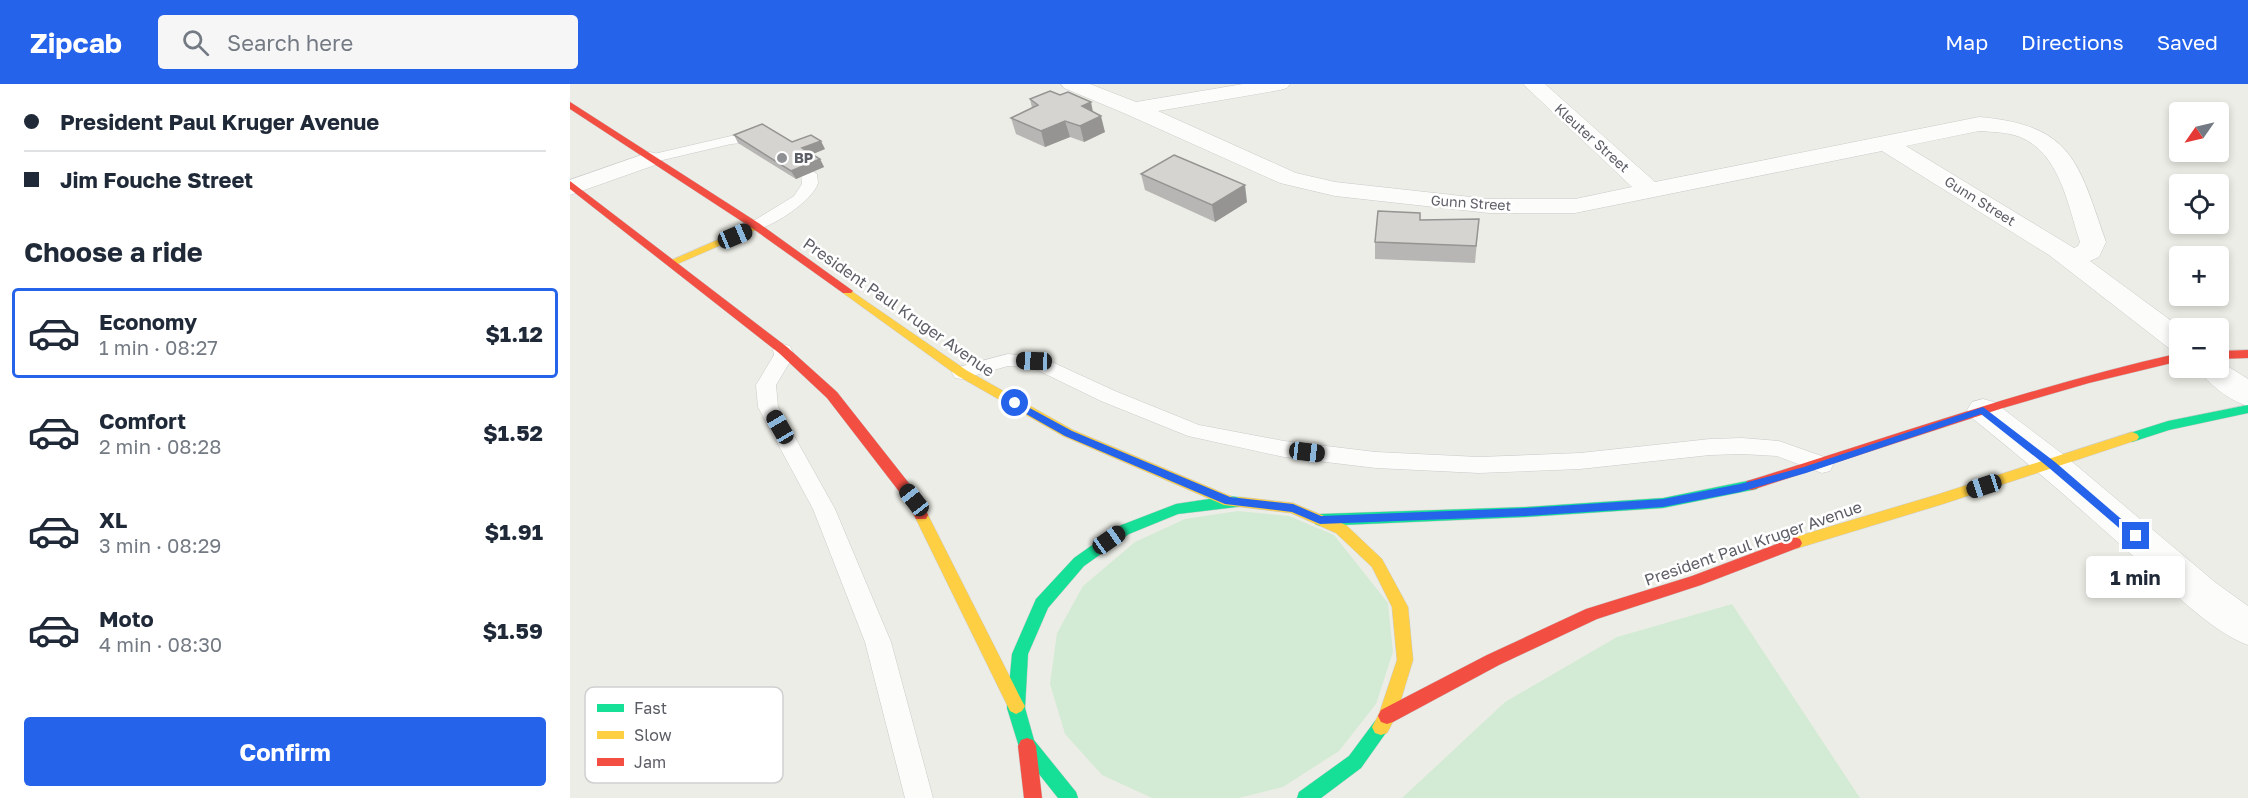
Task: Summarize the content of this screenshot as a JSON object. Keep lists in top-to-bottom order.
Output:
{
  "streets": {
    "street": ["Kleuter Street", "Gunn Street", "President Paul Kruger Avenue"]
  },
  "crossings": [
    ["Kleuter Street", "Gunn Street"]
  ],
  "places": ["BP"],
  "legend": ["Fast", "Slow", "Jam"],
  "north": "bottom left",
  "page": {
    "header": "Zipcab",
    "search": "Search here",
    "nav": ["Map", "Directions", "Saved"],
    "banner": ["President Paul Kruger Avenue", "Jim Fouche Street"],
    "map_buttons": ["+", "−"],
    "heading": "Choose a ride",
    "list": [
      {
        "name": "Economy",
        "note": "1 min · 08:27",
        "value": "$1.12"
      },
      {
        "name": "Comfort",
        "note": "2 min · 08:28",
        "value": "$1.52"
      },
      {
        "name": "XL",
        "note": "3 min · 08:29",
        "value": "$1.91"
      },
      {
        "name": "Moto",
        "note": "4 min · 08:30",
        "value": "$1.59"
      }
    ],
    "bubble": "1 min",
    "buttons": "Confirm"
  }
}
